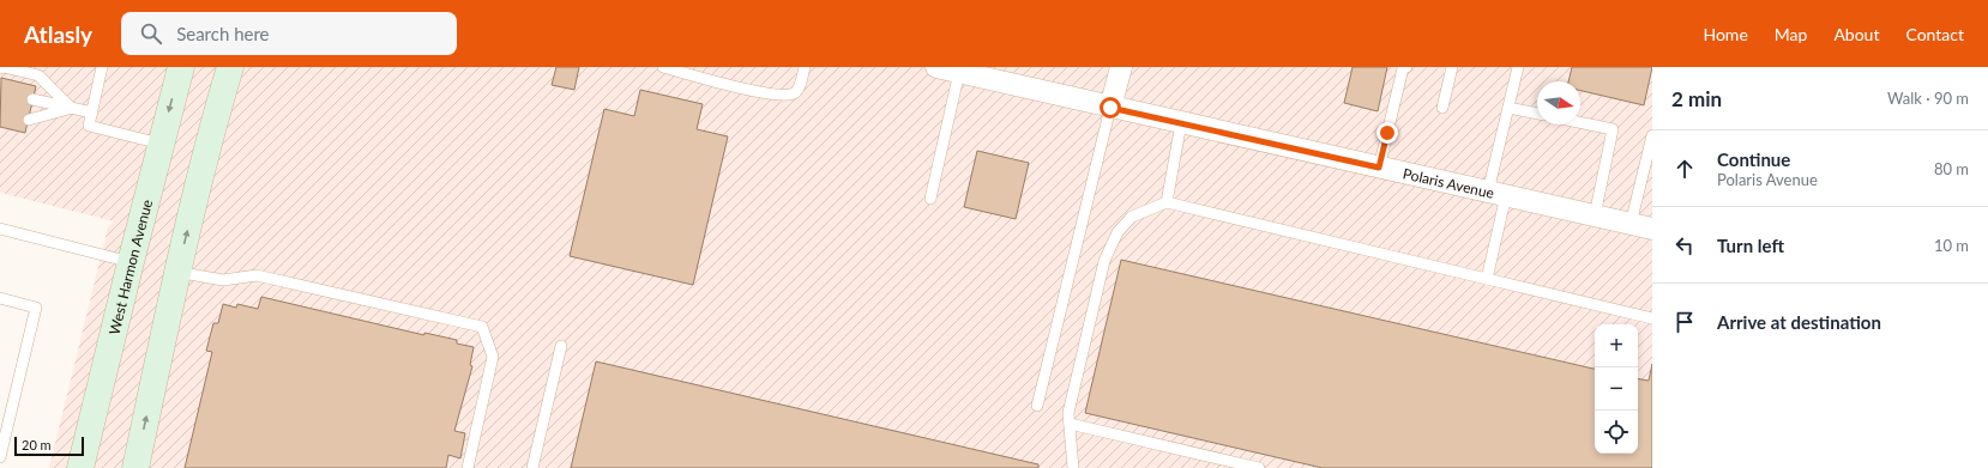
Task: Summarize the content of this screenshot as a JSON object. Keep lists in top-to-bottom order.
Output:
{
  "streets": {
    "main road": ["West Harmon Avenue"],
    "street": ["Polaris Avenue"]
  },
  "scale_bar": "20 m",
  "north": "right",
  "page": {
    "header": "Atlasly",
    "search": "Search here",
    "nav": [
      "Home",
      "Map",
      "About",
      "Contact"
    ],
    "heading": ["2 min", "Walk · 90 m"],
    "list": [
      ["Continue", "Polaris Avenue", "80 m"],
      ["Turn left", "10 m"],
      "Arrive at destination"
    ],
    "map_buttons": ["+", "−"],
    "scale": "20 m"
  }
}
